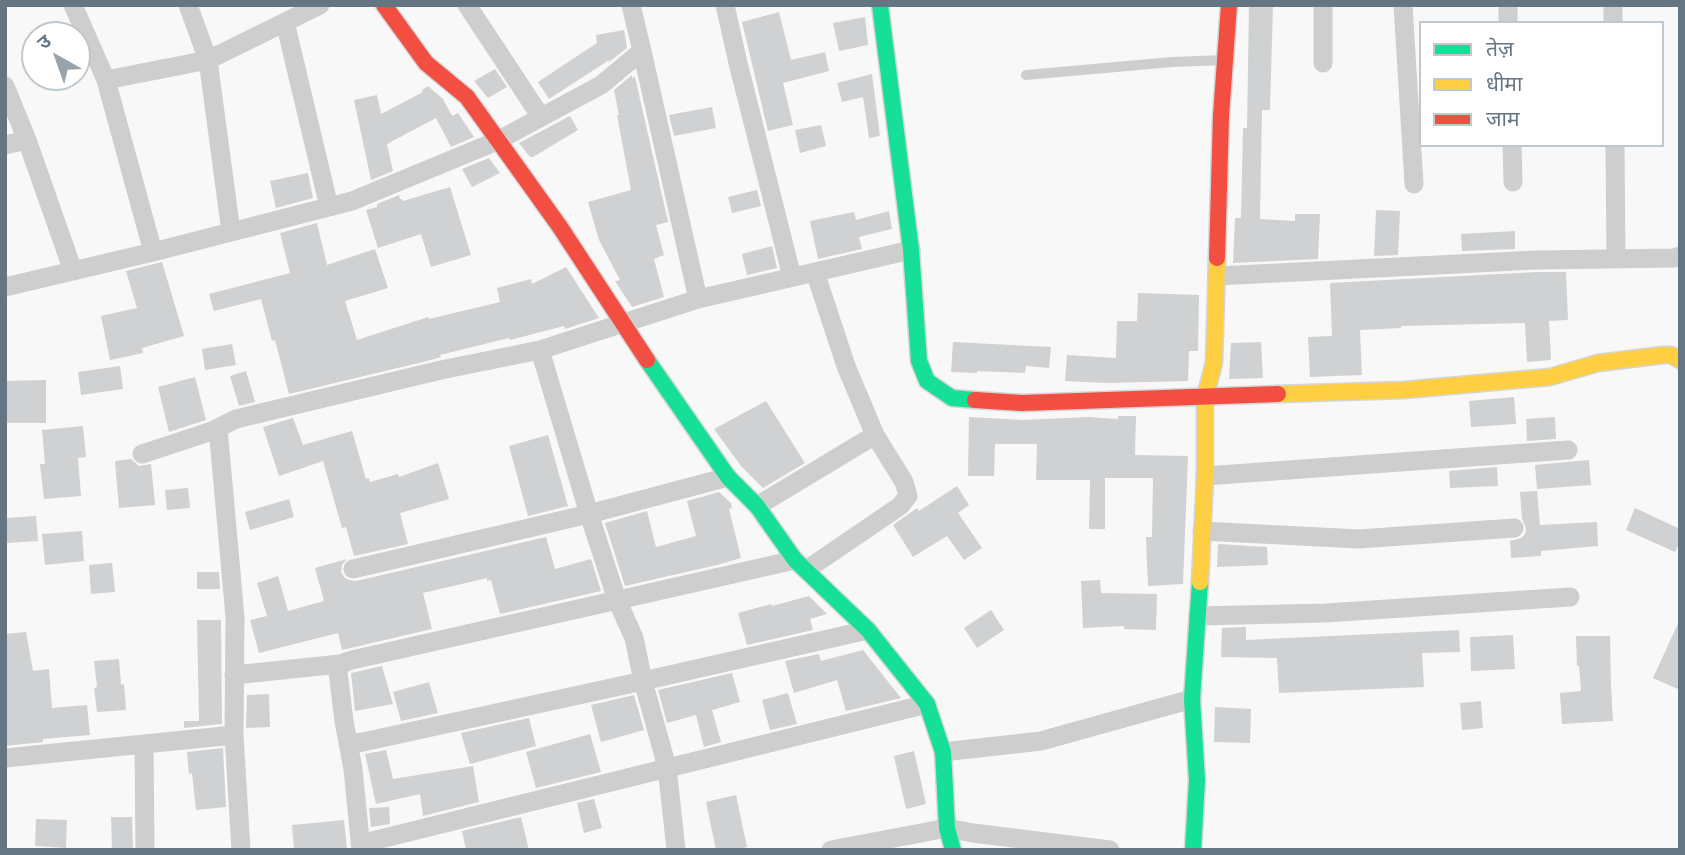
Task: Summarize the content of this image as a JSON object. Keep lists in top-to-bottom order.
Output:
{
  "legend": ["तेज़", "धीमा", "जाम"],
  "north": "top left"
}
